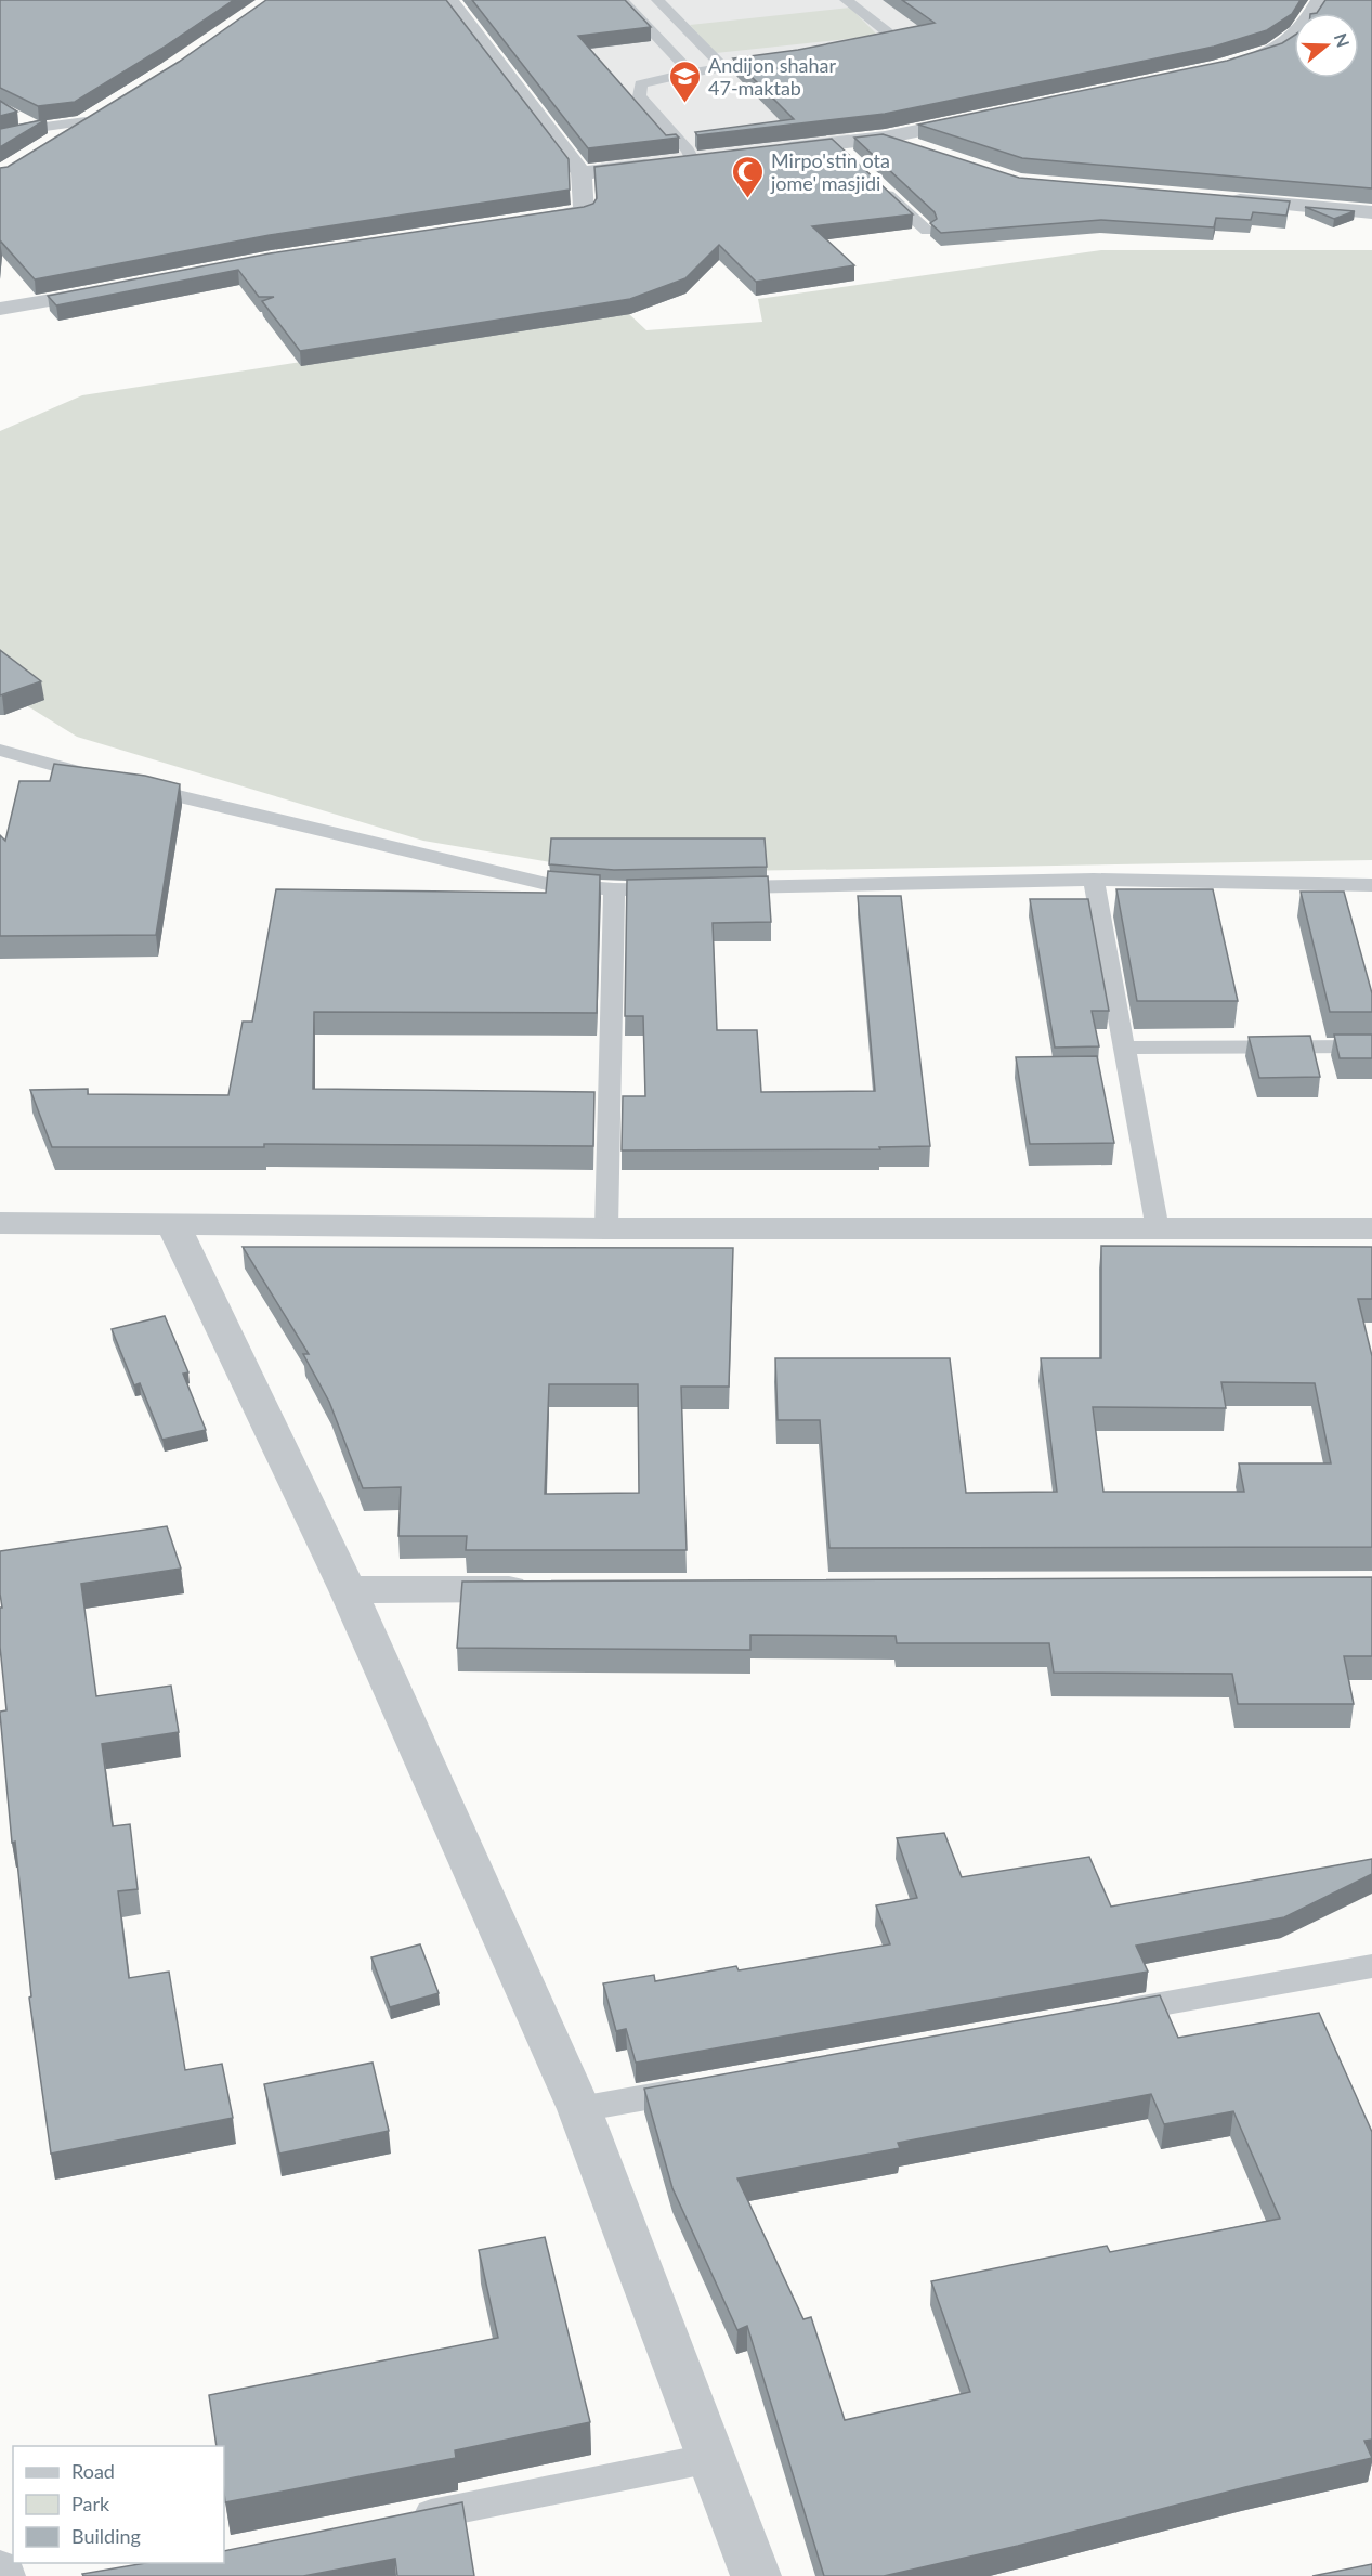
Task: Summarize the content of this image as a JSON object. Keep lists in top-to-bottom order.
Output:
{
  "places": {
    "school or university": ["Andijon shahar 47-maktab"],
    "mosque": ["Mirpo'stin ota jome' masjidi"]
  },
  "legend": ["Road", "Park", "Building"],
  "north": "right"
}
